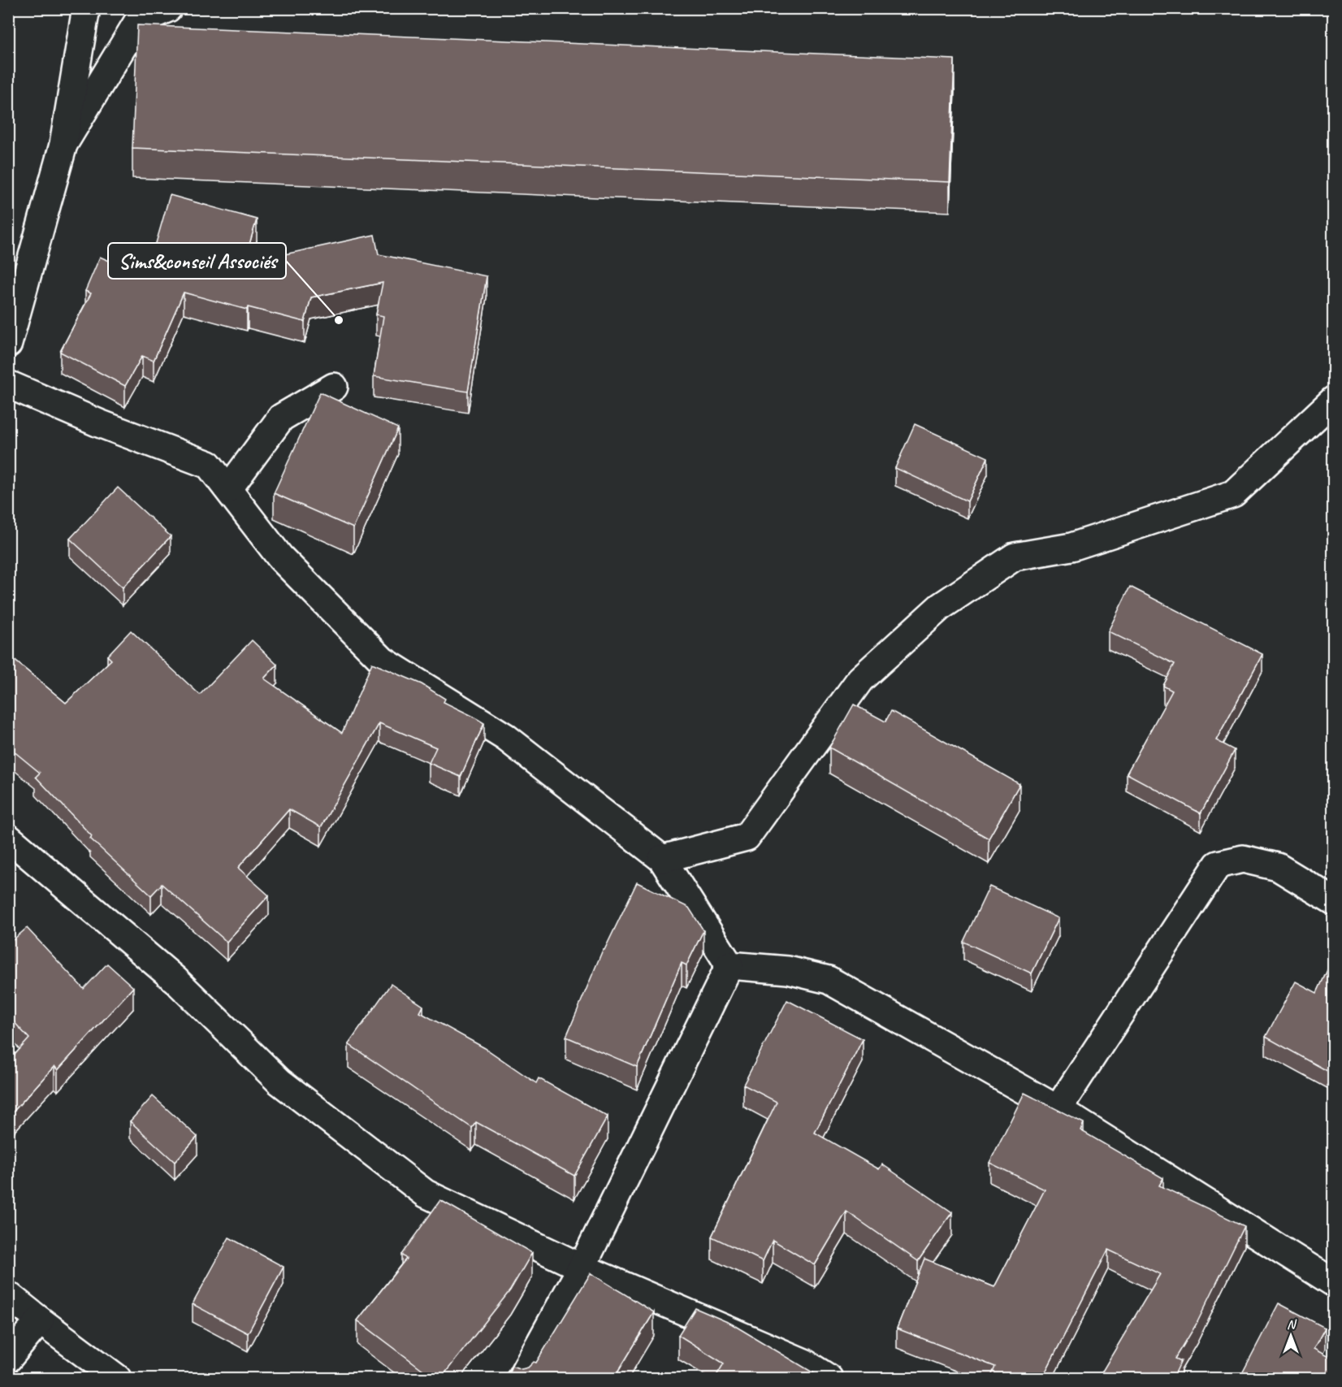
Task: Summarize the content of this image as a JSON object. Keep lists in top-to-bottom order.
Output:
{
  "places": ["Sims&conseil Associés"],
  "north": "top"
}
